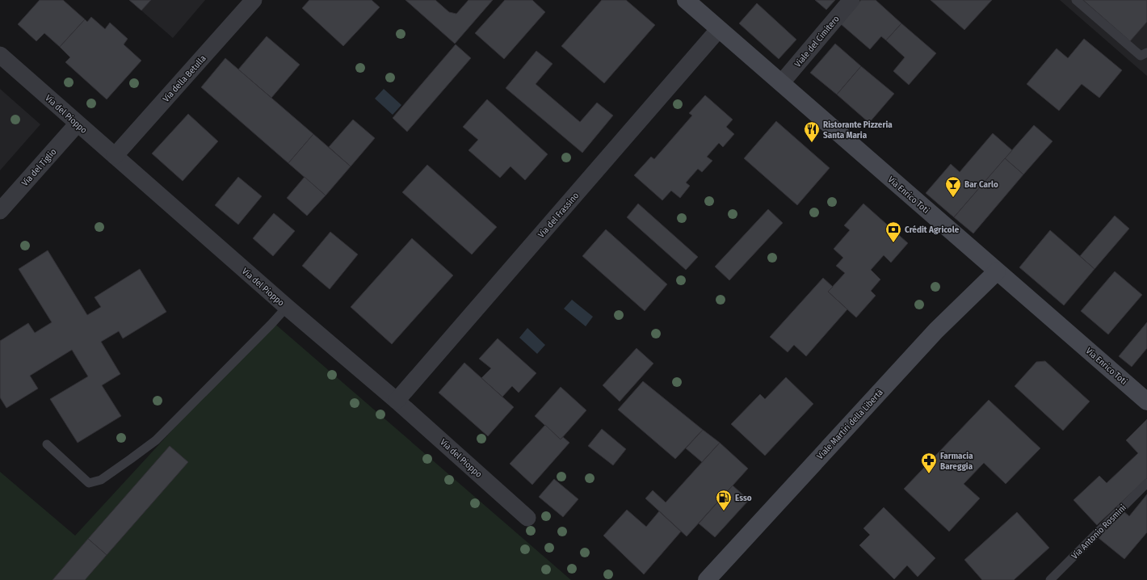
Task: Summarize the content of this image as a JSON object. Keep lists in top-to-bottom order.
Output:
{
  "streets": {
    "street": [
      "Viale del Cimitero",
      "Via della Betulla",
      "Via del Pioppo",
      "Via del Tiglio",
      "Via Enrico Toti",
      "Via del Frassino",
      "Viale Martiri della Libertà"
    ],
    "lane": ["Via Antonio Rosmini"]
  },
  "crossings": [
    ["Viale del Cimitero", "Via Enrico Toti"],
    ["Via della Betulla", "Via del Pioppo"],
    ["Via del Pioppo", "Via del Tiglio"],
    ["Via del Pioppo", "Via del Frassino"],
    ["Via Enrico Toti", "Via del Frassino"],
    ["Via Enrico Toti", "Viale Martiri della Libertà"]
  ],
  "places": {
    "restaurant": ["Ristorante Pizzeria Santa Maria"],
    "bar": ["Bar Carlo"],
    "bank": ["Crédit Agricole"],
    "pharmacy": ["Farmacia Bareggia"],
    "fuel station": ["Esso"]
  }
}
